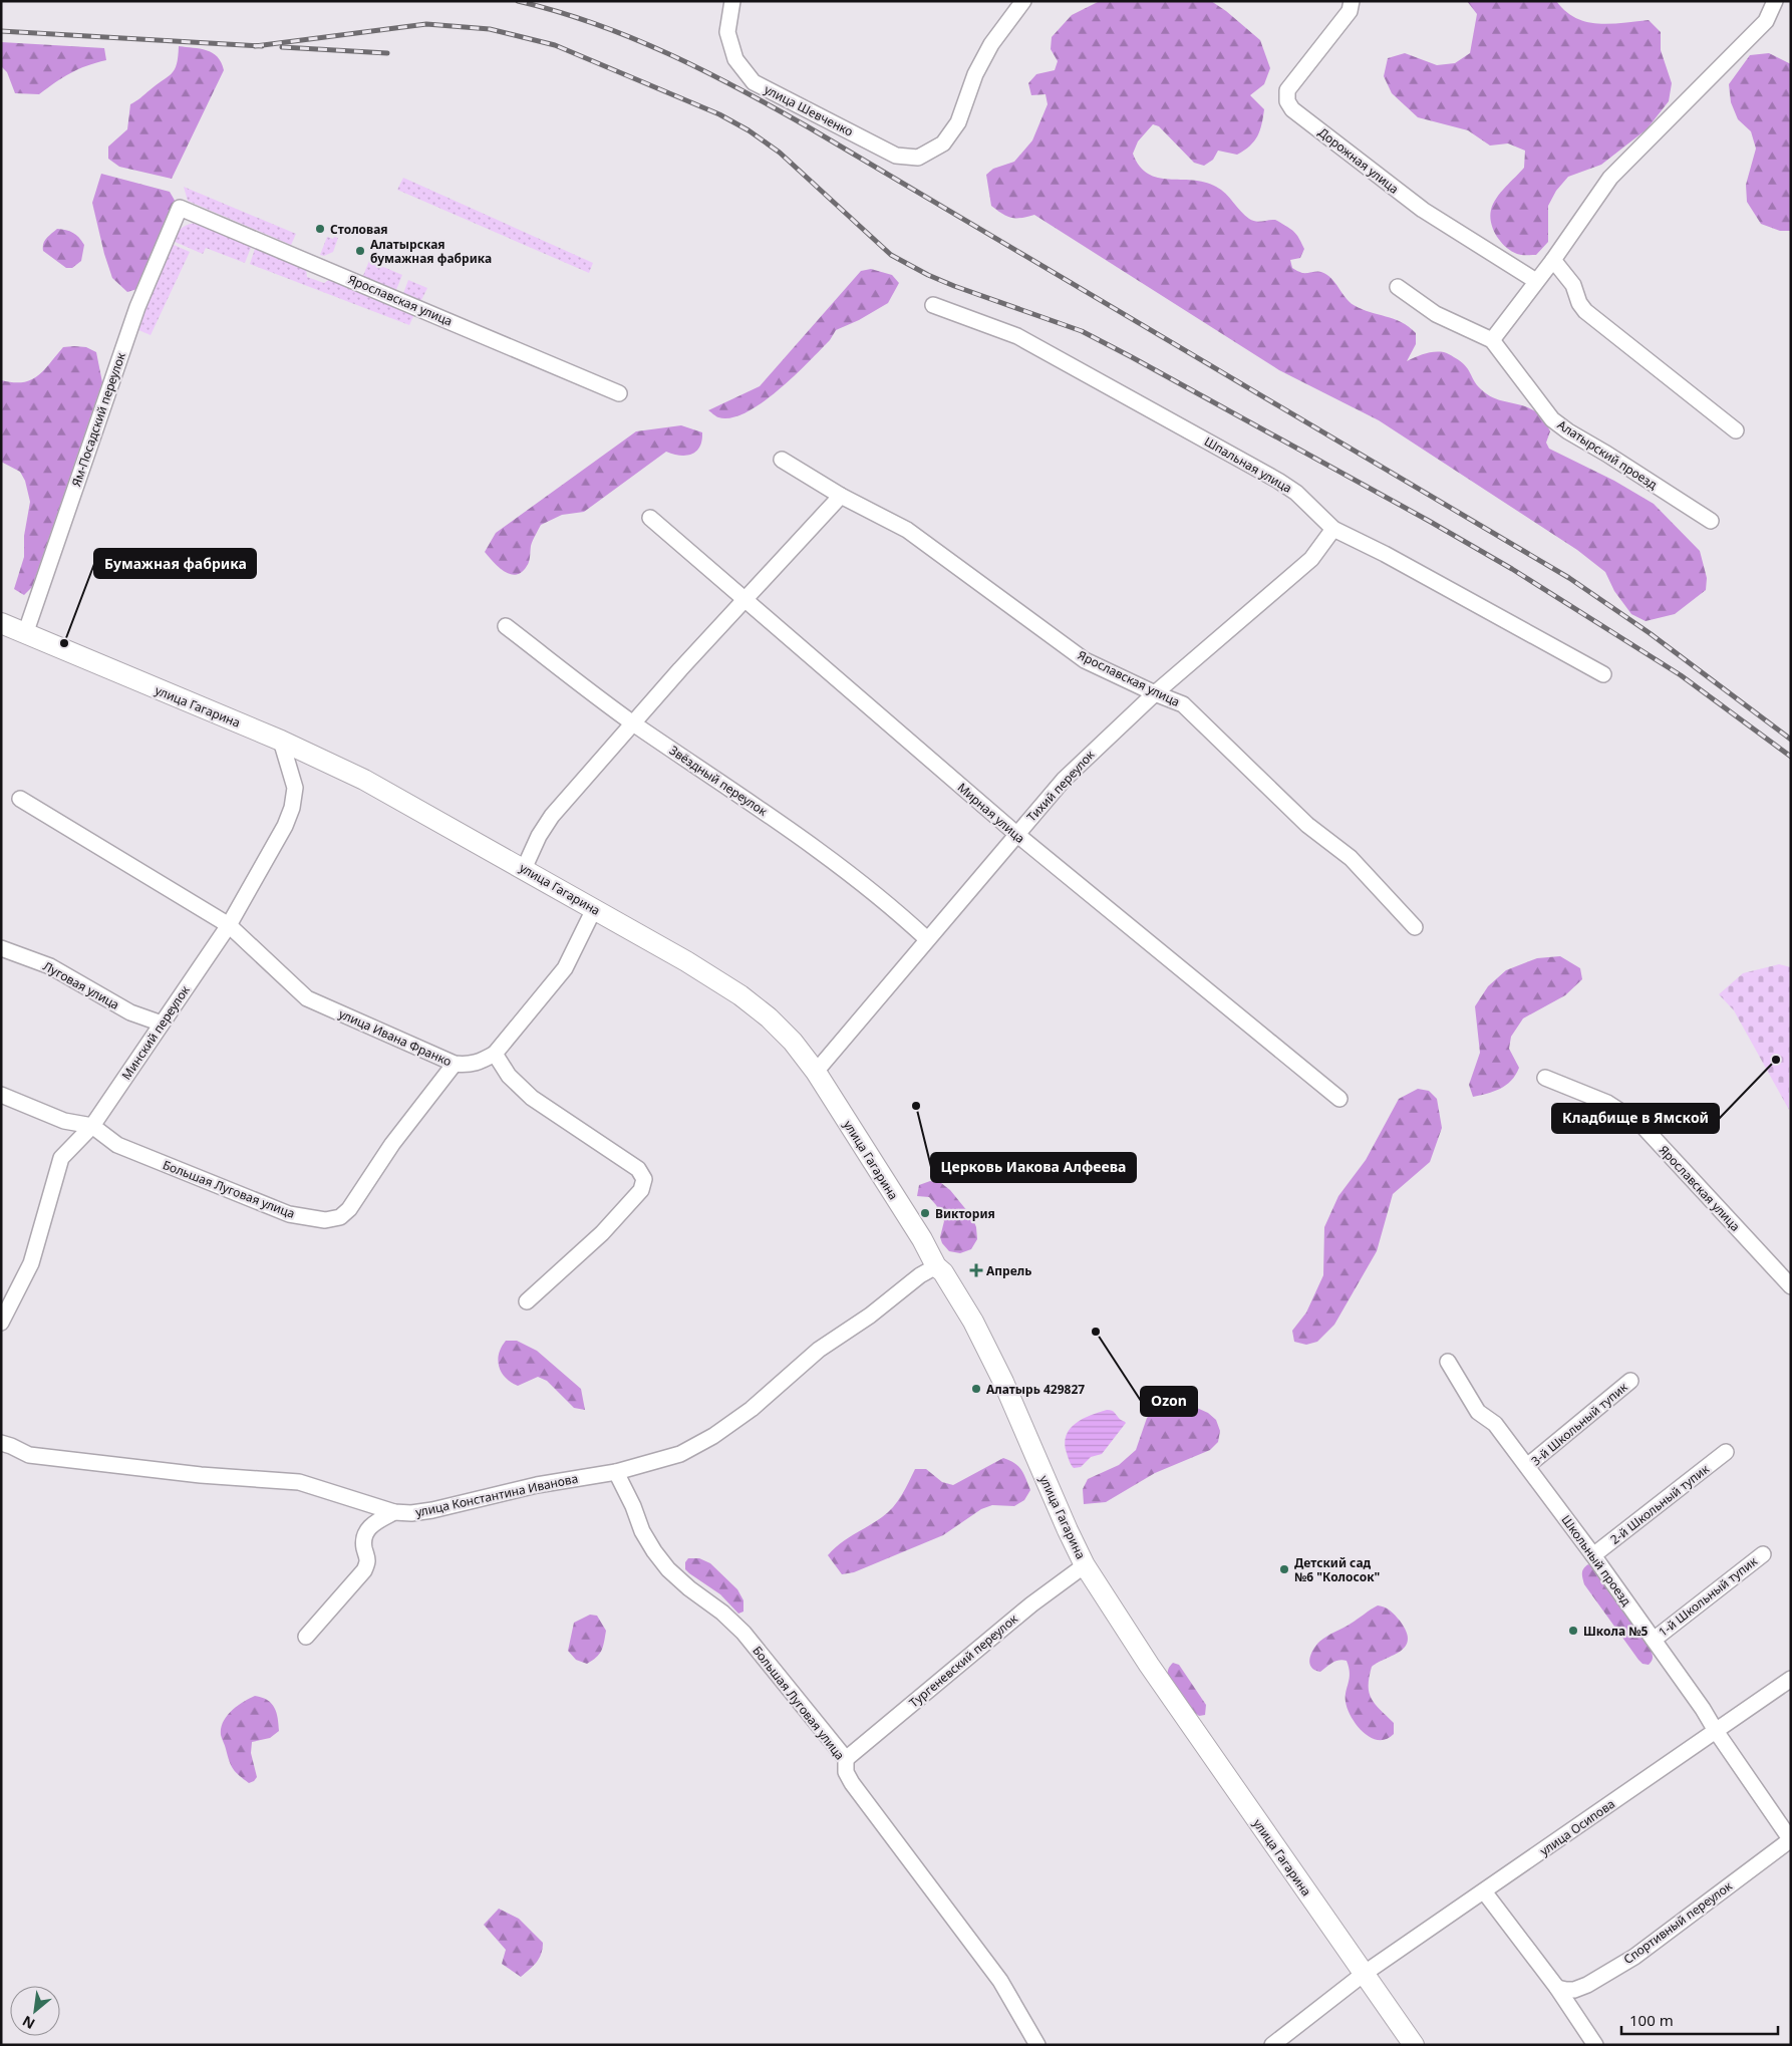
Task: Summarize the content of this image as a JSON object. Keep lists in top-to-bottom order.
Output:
{
  "streets": {
    "main road": ["улица Гагарина"],
    "street": [
      "улица Шевченко",
      "Дорожная улица",
      "Ярославская улица",
      "Ям-Посадский переулок",
      "Алатырский проезд",
      "Шпальная улица",
      "Звёздный переулок",
      "Тихий переулок",
      "Мирная улица",
      "Луговая улица",
      "Минский переулок",
      "улица Ивана Франко",
      "Большая Луговая улица",
      "3-й Школьный тупик",
      "улица Константина Иванова",
      "2-й Школьный тупик",
      "Школьный проезд",
      "1-й Школьный тупик",
      "Тургеневский переулок",
      "улица Осипова",
      "Спортивный переулок"
    ]
  },
  "crossings": [
    ["Ярославская улица", "Ям-Посадский переулок"],
    ["Ярославская улица", "Тихий переулок"],
    ["Ям-Посадский переулок", "улица Гагарина"],
    ["Шпальная улица", "Тихий переулок"],
    ["улица Гагарина", "Тихий переулок"],
    ["улица Гагарина", "Минский переулок"],
    ["улица Гагарина", "улица Константина Иванова"],
    ["улица Гагарина", "Тургеневский переулок"],
    ["улица Гагарина", "улица Осипова"],
    ["Звёздный переулок", "Тихий переулок"],
    ["Тихий переулок", "Мирная улица"],
    ["Луговая улица", "Минский переулок"],
    ["Минский переулок", "улица Ивана Франко"],
    ["Минский переулок", "Большая Луговая улица"],
    ["улица Ивана Франко", "Большая Луговая улица"],
    ["Большая Луговая улица", "улица Константина Иванова"],
    ["Большая Луговая улица", "Тургеневский переулок"],
    ["3-й Школьный тупик", "Школьный проезд"],
    ["2-й Школьный тупик", "Школьный проезд"],
    ["Школьный проезд", "1-й Школьный тупик"],
    ["Школьный проезд", "улица Осипова"],
    ["Школьный проезд", "Спортивный переулок"]
  ],
  "places": {
    "other": [
      "Столовая",
      "Алатырская бумажная фабрика",
      "Бумажная фабрика",
      "Кладбище в Ямской",
      "Церковь Иакова Алфеева",
      "Виктория",
      "Ozon",
      "Алатырь 429827",
      "Детский сад №6 \"Колосок\"",
      "Школа №5"
    ],
    "health": ["Апрель"]
  },
  "scale_bar": "100 m",
  "north": "bottom left"
}
